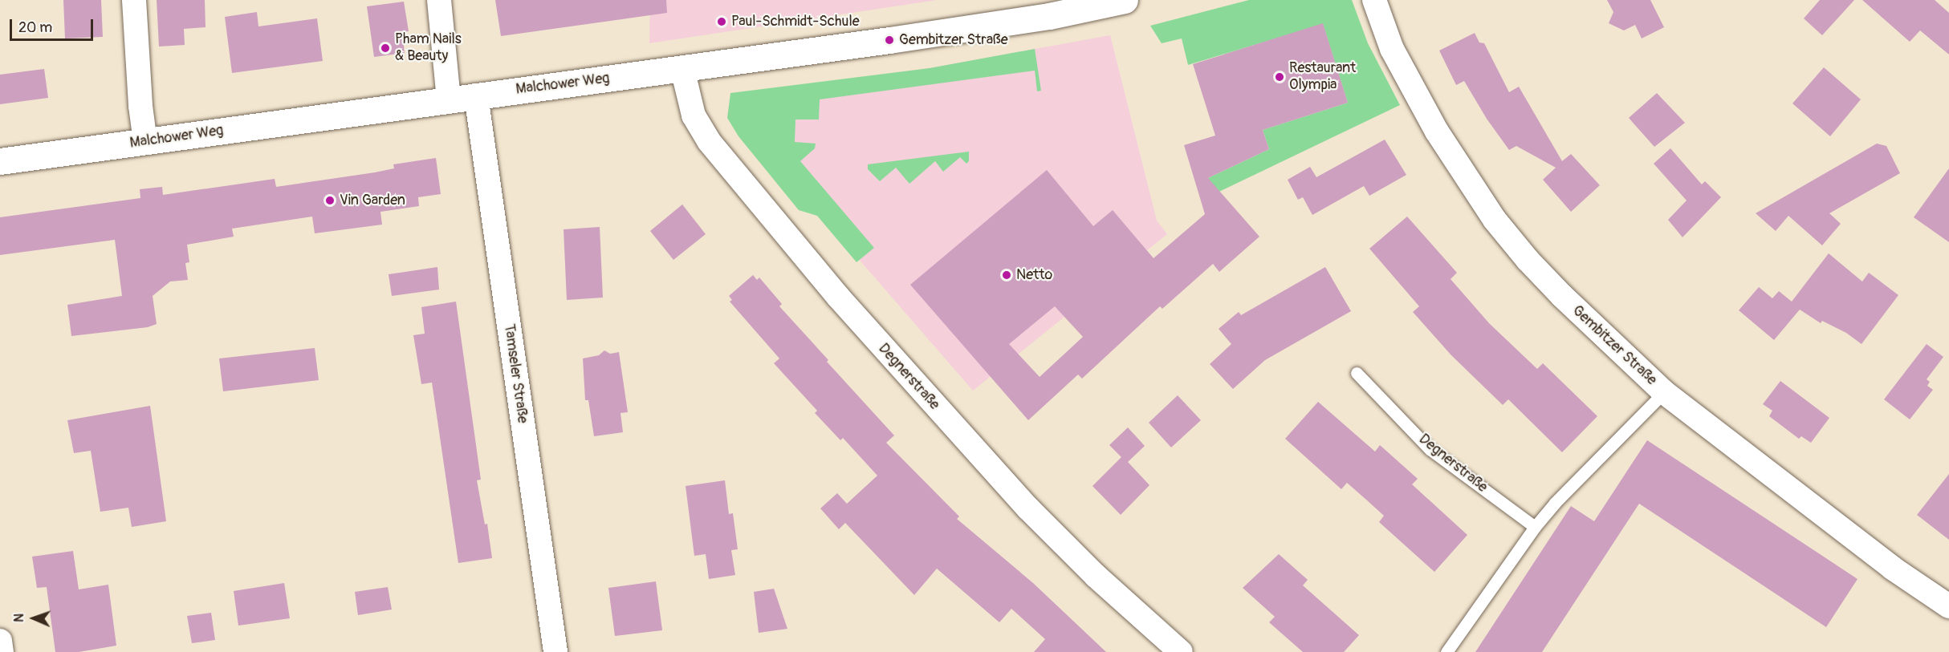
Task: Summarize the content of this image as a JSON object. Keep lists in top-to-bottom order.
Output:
{
  "streets": {
    "street": [
      "Malchower Weg",
      "Gembitzer Straße",
      "Tamseler Straße",
      "Degnerstraße"
    ]
  },
  "crossings": [
    ["Malchower Weg", "Tamseler Straße"],
    ["Malchower Weg", "Degnerstraße"]
  ],
  "places": [
    "Paul-Schmidt-Schule",
    "Gembitzer Straße",
    "Pham Nails & Beauty",
    "Restaurant Olympia",
    "Vin Garden",
    "Netto"
  ],
  "scale_bar": "20 m",
  "north": "left"
}
